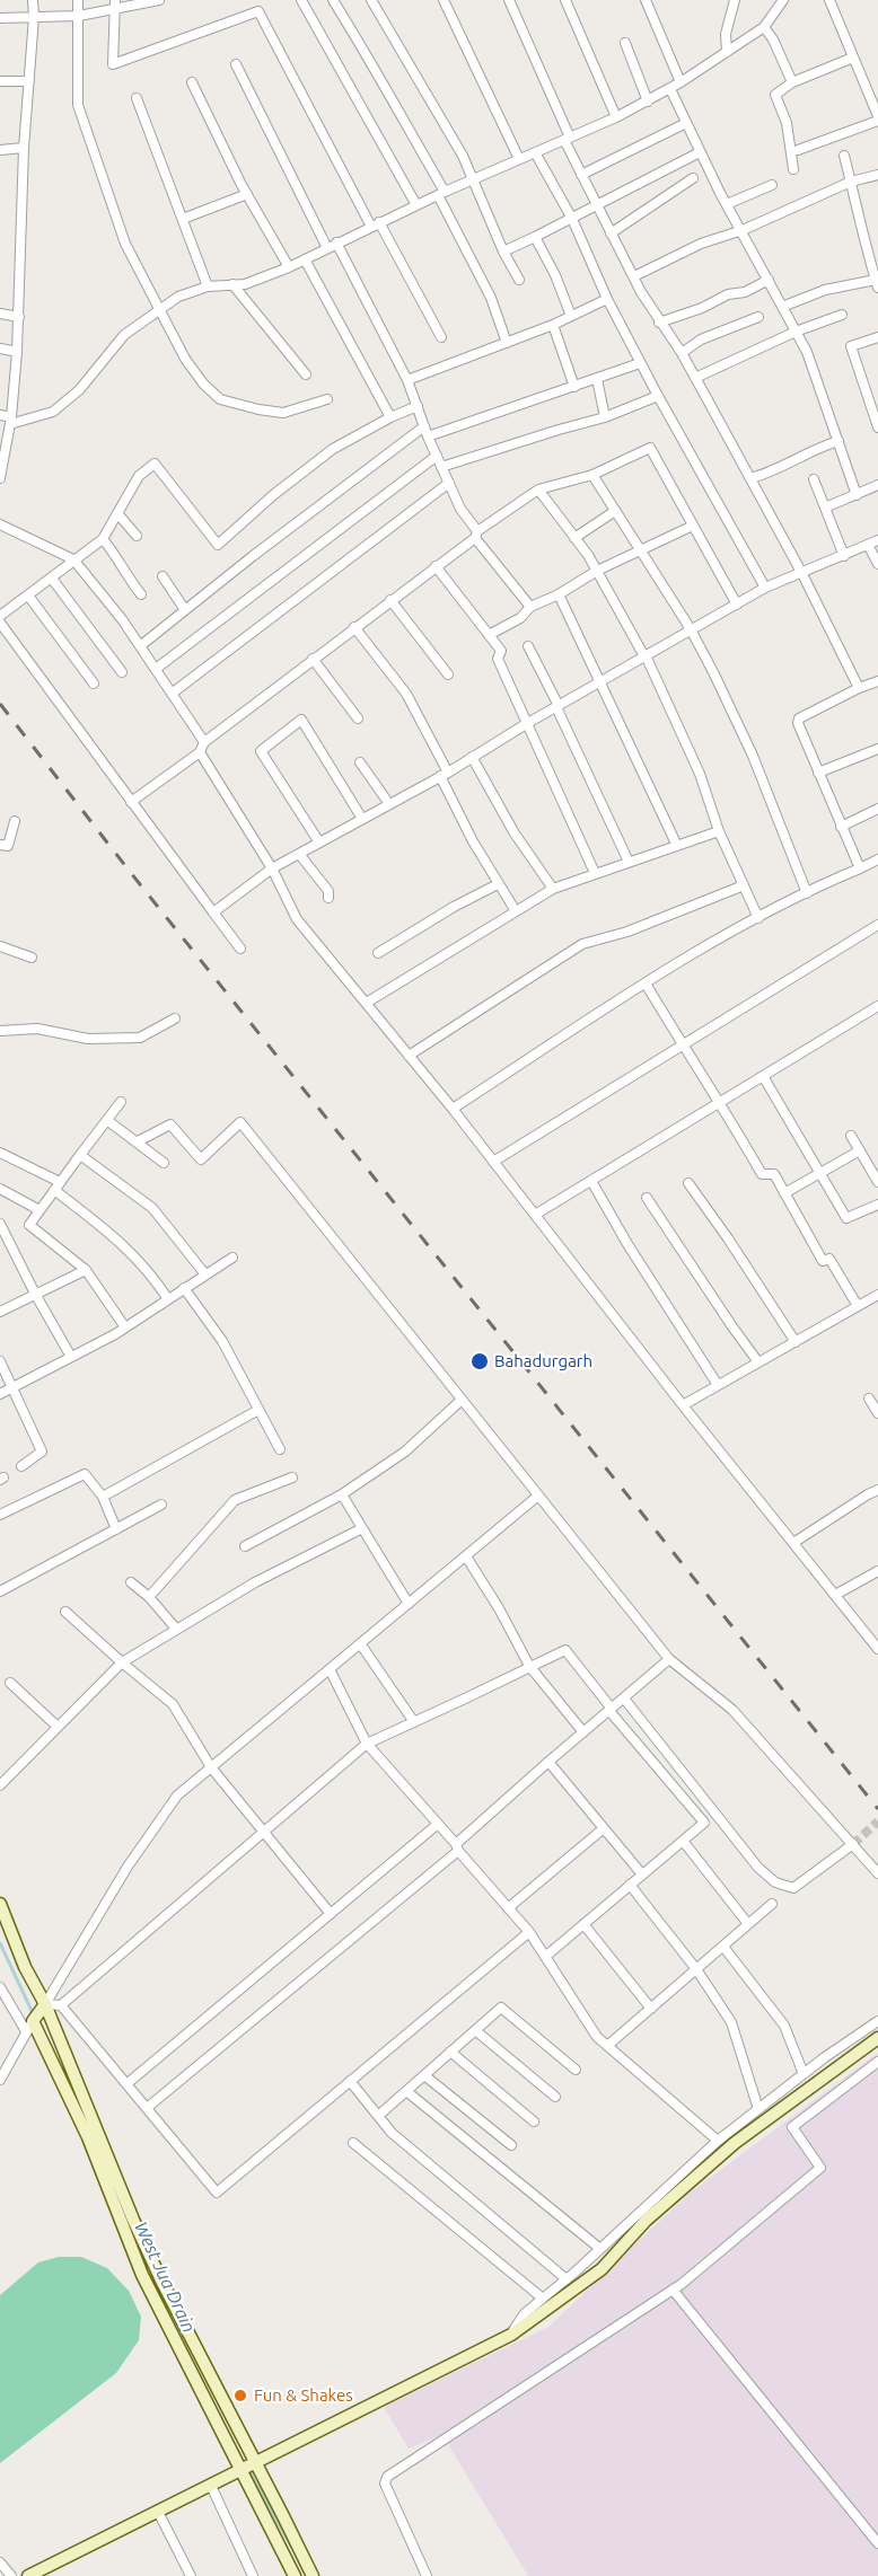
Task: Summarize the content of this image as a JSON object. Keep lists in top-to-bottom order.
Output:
{
  "water": ["West Jua Drain"],
  "places": ["Bahadurgarh", "Fun & Shakes"]
}
